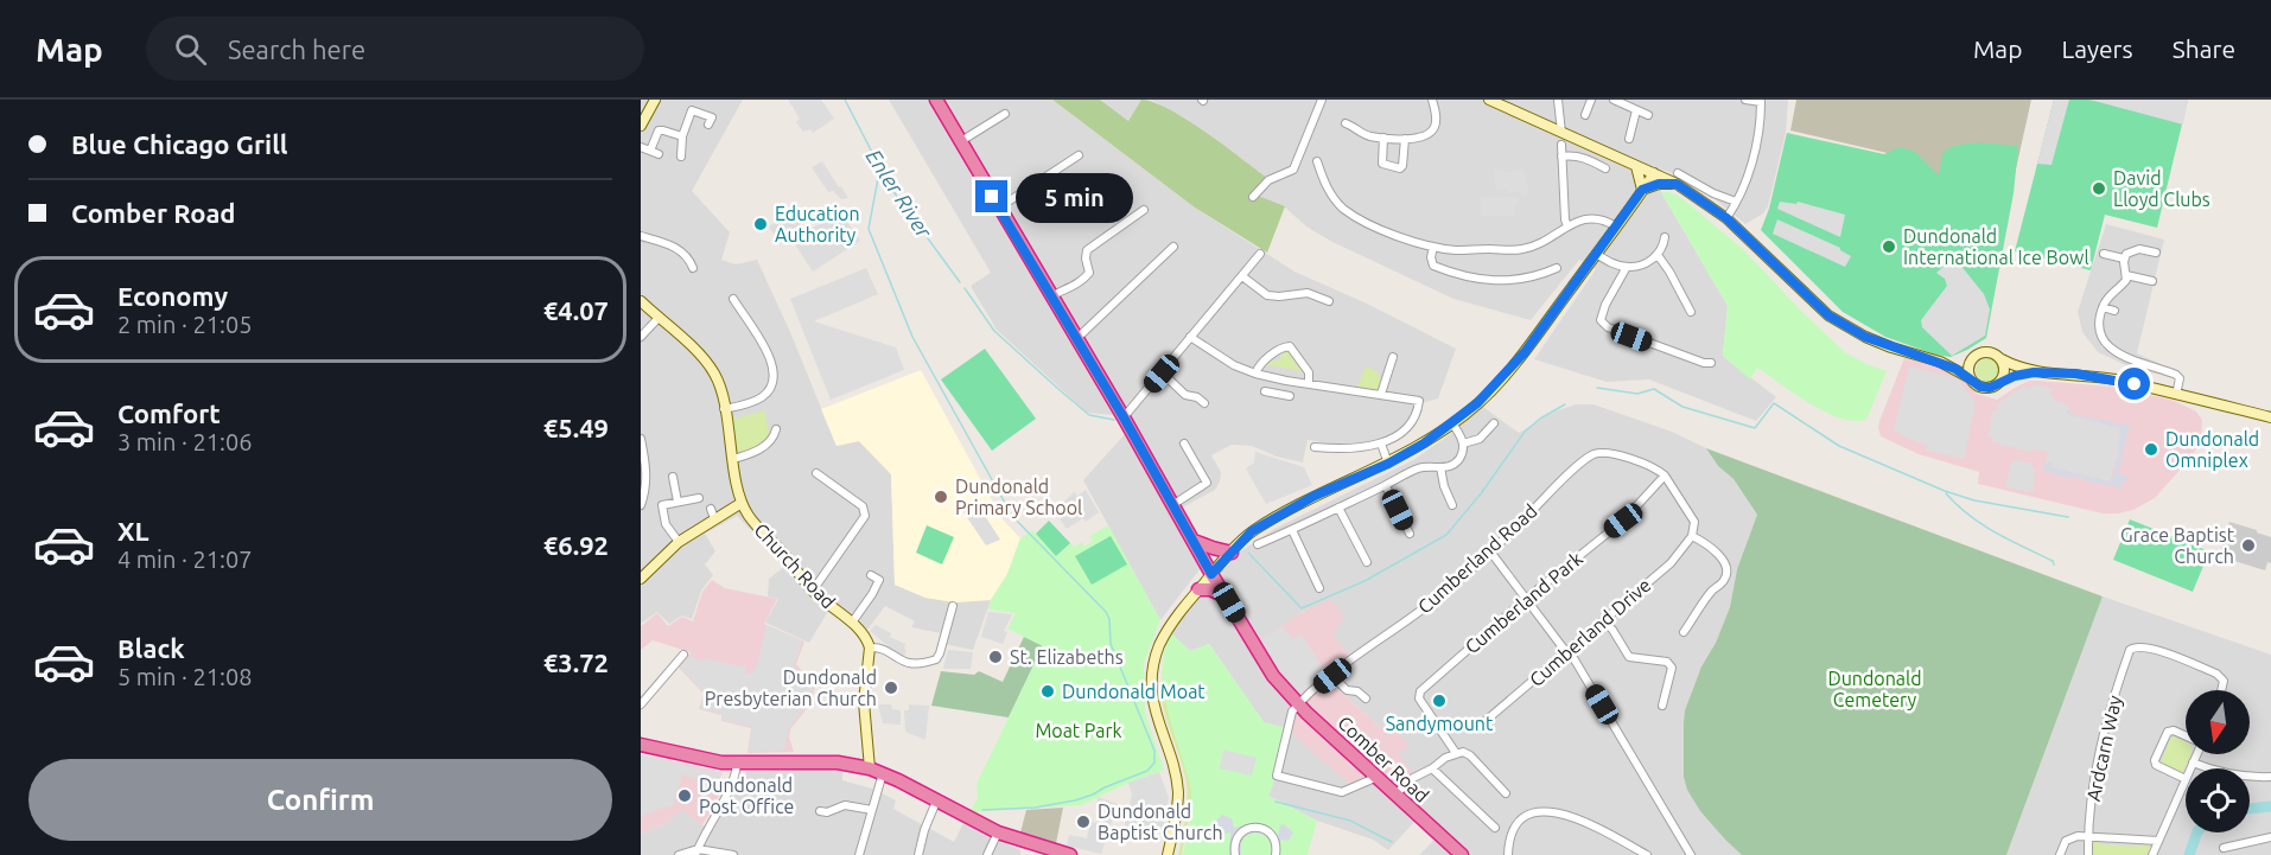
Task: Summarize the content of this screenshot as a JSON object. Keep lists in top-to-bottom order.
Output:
{
  "streets": {
    "highway": ["Comber Road"],
    "street": [
      "Cumberland Road",
      "Church Road",
      "Cumberland Park",
      "Cumberland Drive",
      "Ardcarn Way"
    ]
  },
  "crossings": [
    ["Cumberland Road", "Cumberland Park"],
    ["Cumberland Road", "Comber Road"]
  ],
  "water": ["Enler River"],
  "parks": ["Dundonald Cemetery", "Moat Park"],
  "places": [
    "David Lloyd Clubs",
    "Education Authority",
    "Dundonald International Ice Bowl",
    "Dundonald Omniplex",
    "Dundonald Primary School",
    "Grace Baptist Church",
    "St. Elizabeths",
    "Dundonald Presbyterian Church",
    "Dundonald Moat",
    "Sandymount",
    "Dundonald Post Office",
    "Dundonald Baptist Church"
  ],
  "north": "bottom",
  "page": {
    "header": "Map",
    "search": "Search here",
    "nav": ["Map", "Layers", "Share"],
    "banner": ["Blue Chicago Grill", "Comber Road"],
    "bubble": "5 min",
    "list": [
      {
        "name": "Economy",
        "note": "2 min · 21:05",
        "value": "€4.07"
      },
      {
        "name": "Comfort",
        "note": "3 min · 21:06",
        "value": "€5.49"
      },
      {
        "name": "XL",
        "note": "4 min · 21:07",
        "value": "€6.92"
      },
      {
        "name": "Black",
        "note": "5 min · 21:08",
        "value": "€3.72"
      }
    ],
    "buttons": "Confirm"
  }
}
